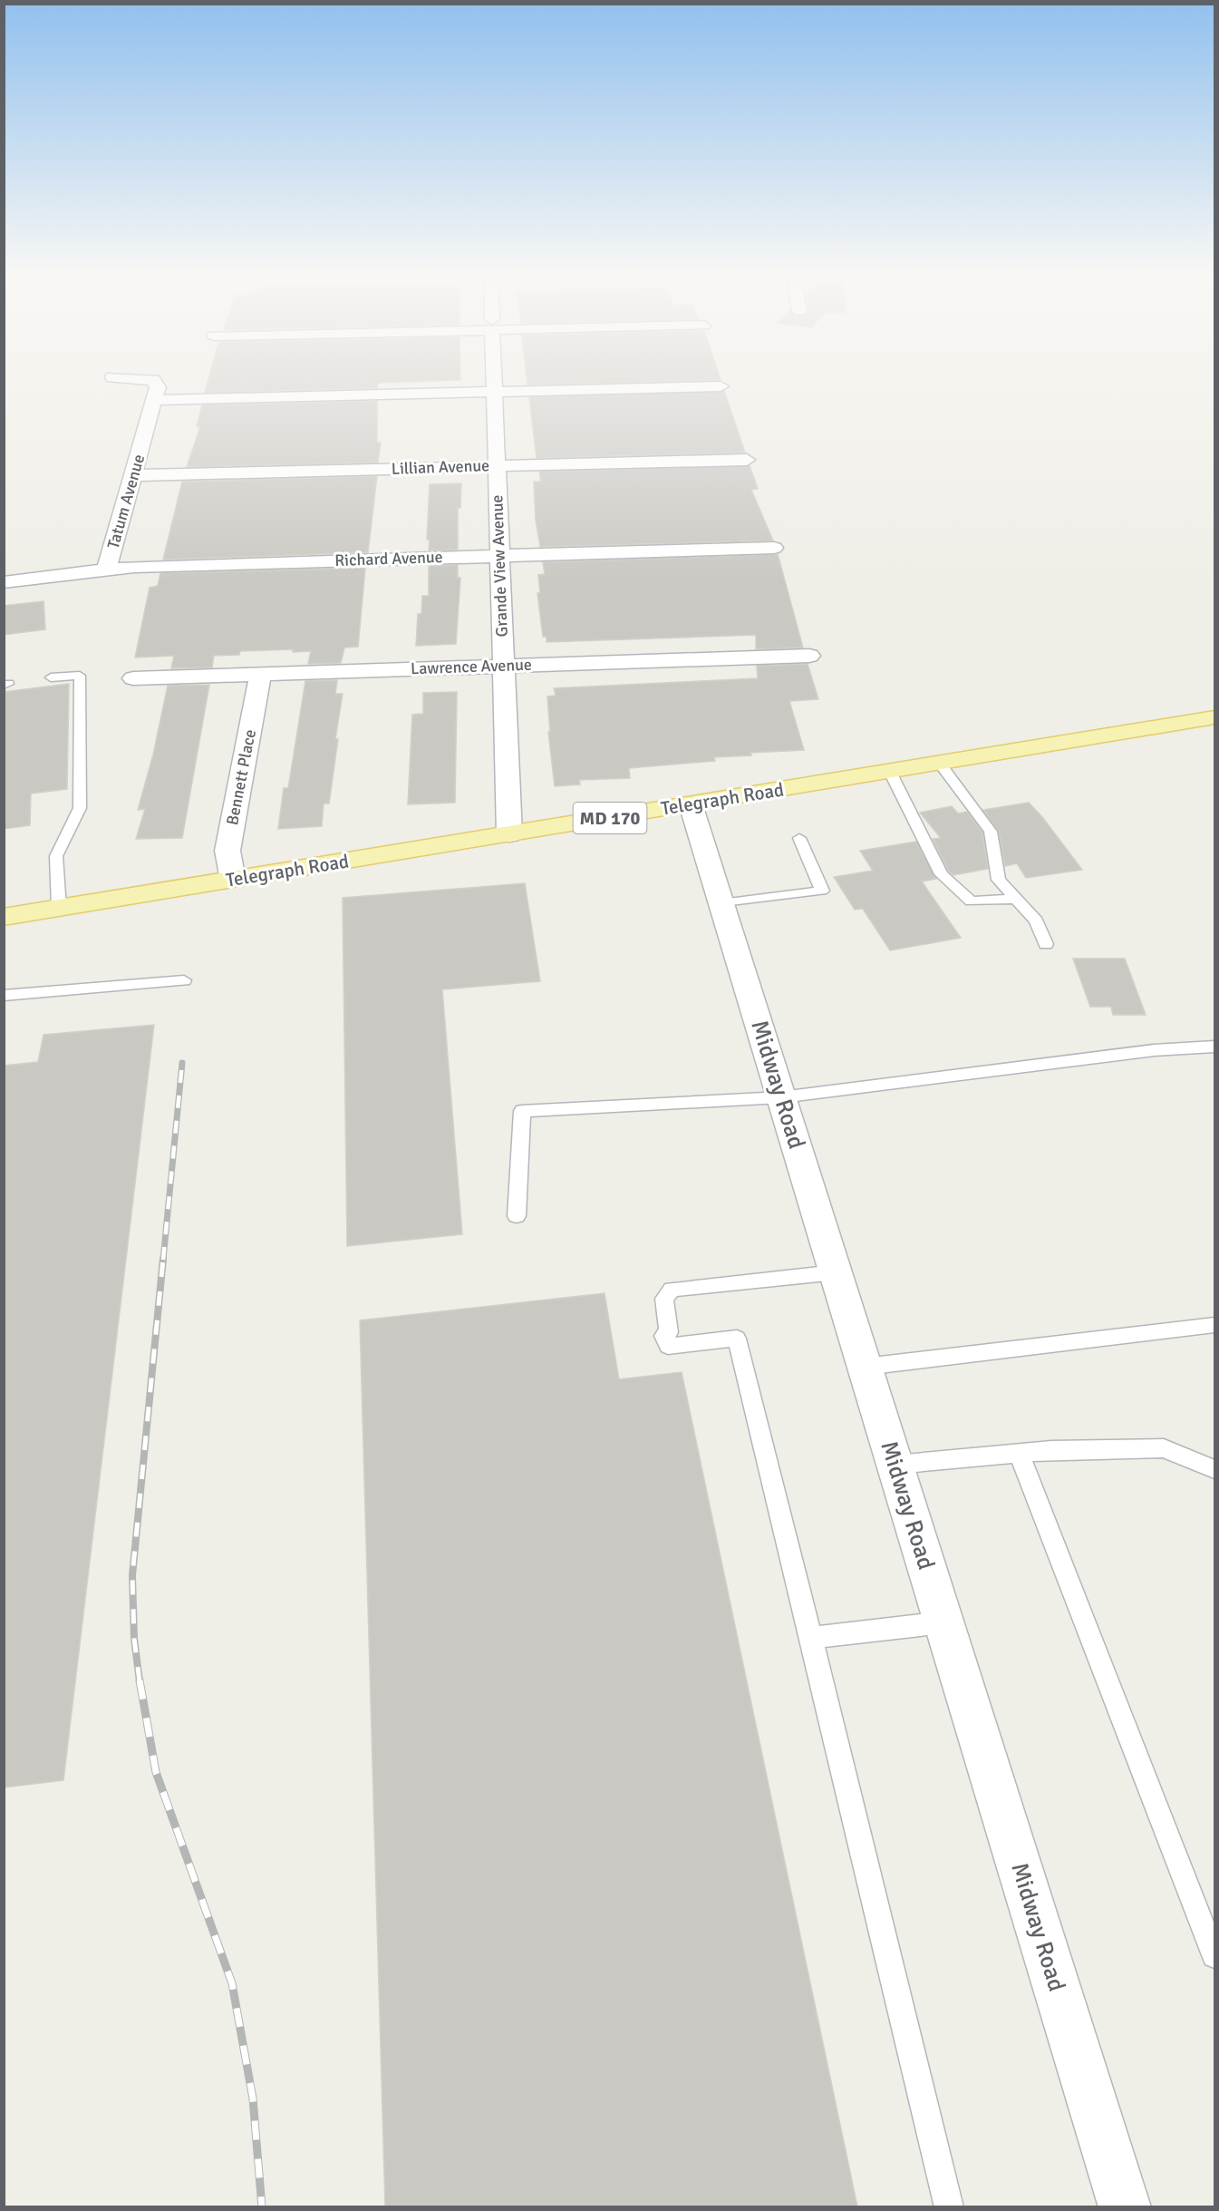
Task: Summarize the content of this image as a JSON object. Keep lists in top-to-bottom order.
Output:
{
  "streets": {
    "main road": ["Telegraph Road", "MD 170"],
    "street": [
      "Lillian Avenue",
      "Tatum Avenue",
      "Richard Avenue",
      "Grande View Avenue",
      "Lawrence Avenue",
      "Bennett Place",
      "Midway Road"
    ]
  },
  "crossings": [
    ["Lillian Avenue", "Tatum Avenue"],
    ["Lillian Avenue", "Grande View Avenue"],
    ["Tatum Avenue", "Richard Avenue"],
    ["Richard Avenue", "Grande View Avenue"],
    ["Grande View Avenue", "Lawrence Avenue"],
    ["Grande View Avenue", "Telegraph Road"],
    ["Lawrence Avenue", "Bennett Place"],
    ["Bennett Place", "Telegraph Road"],
    ["Telegraph Road", "Midway Road"]
  ]
}
